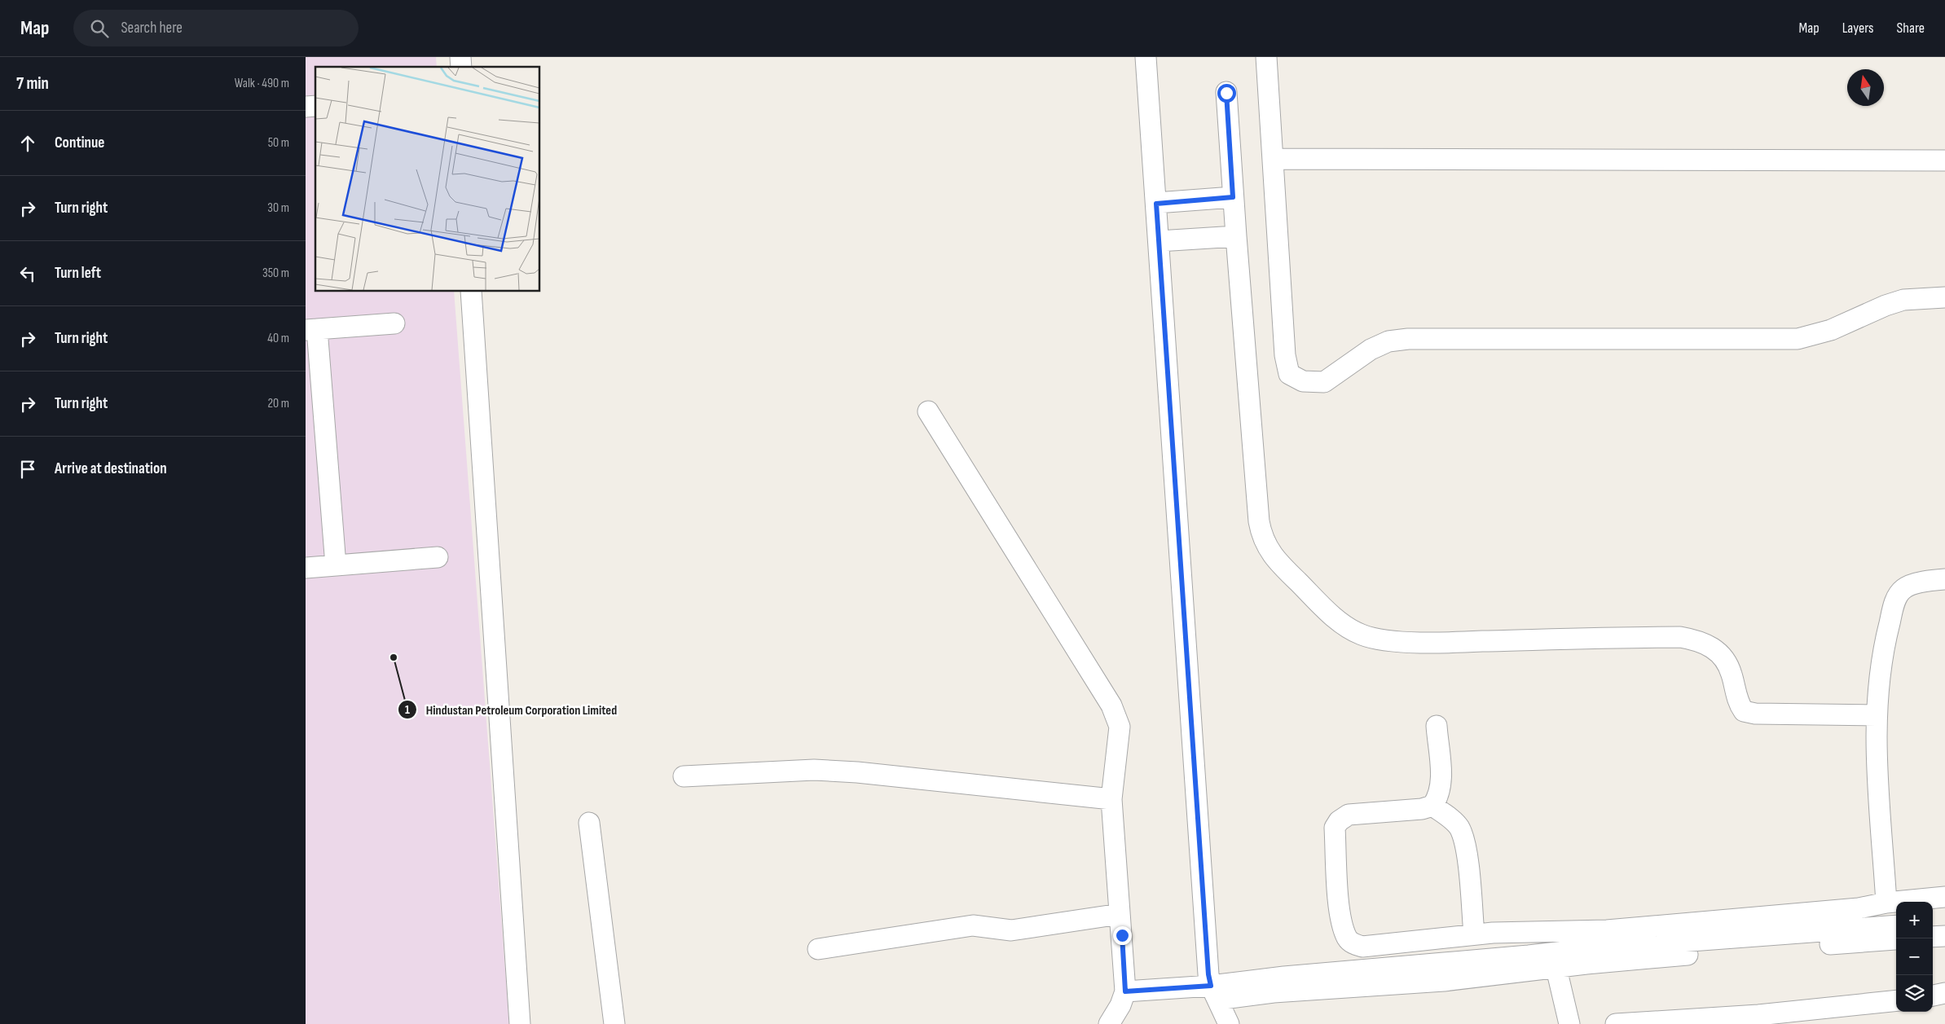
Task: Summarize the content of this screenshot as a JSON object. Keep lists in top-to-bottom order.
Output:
{
  "places": ["Hindustan Petroleum Corporation Limited"],
  "north": "top",
  "page": {
    "header": "Map",
    "search": "Search here",
    "nav": ["Map", "Layers", "Share"],
    "heading": ["7 min", "Walk · 490 m"],
    "list": [
      ["Continue", "50 m"],
      ["Turn right", "30 m"],
      ["Turn left", "350 m"],
      ["Turn right", "40 m"],
      ["Turn right", "20 m"],
      "Arrive at destination"
    ],
    "map_buttons": ["+", "−"]
  }
}
